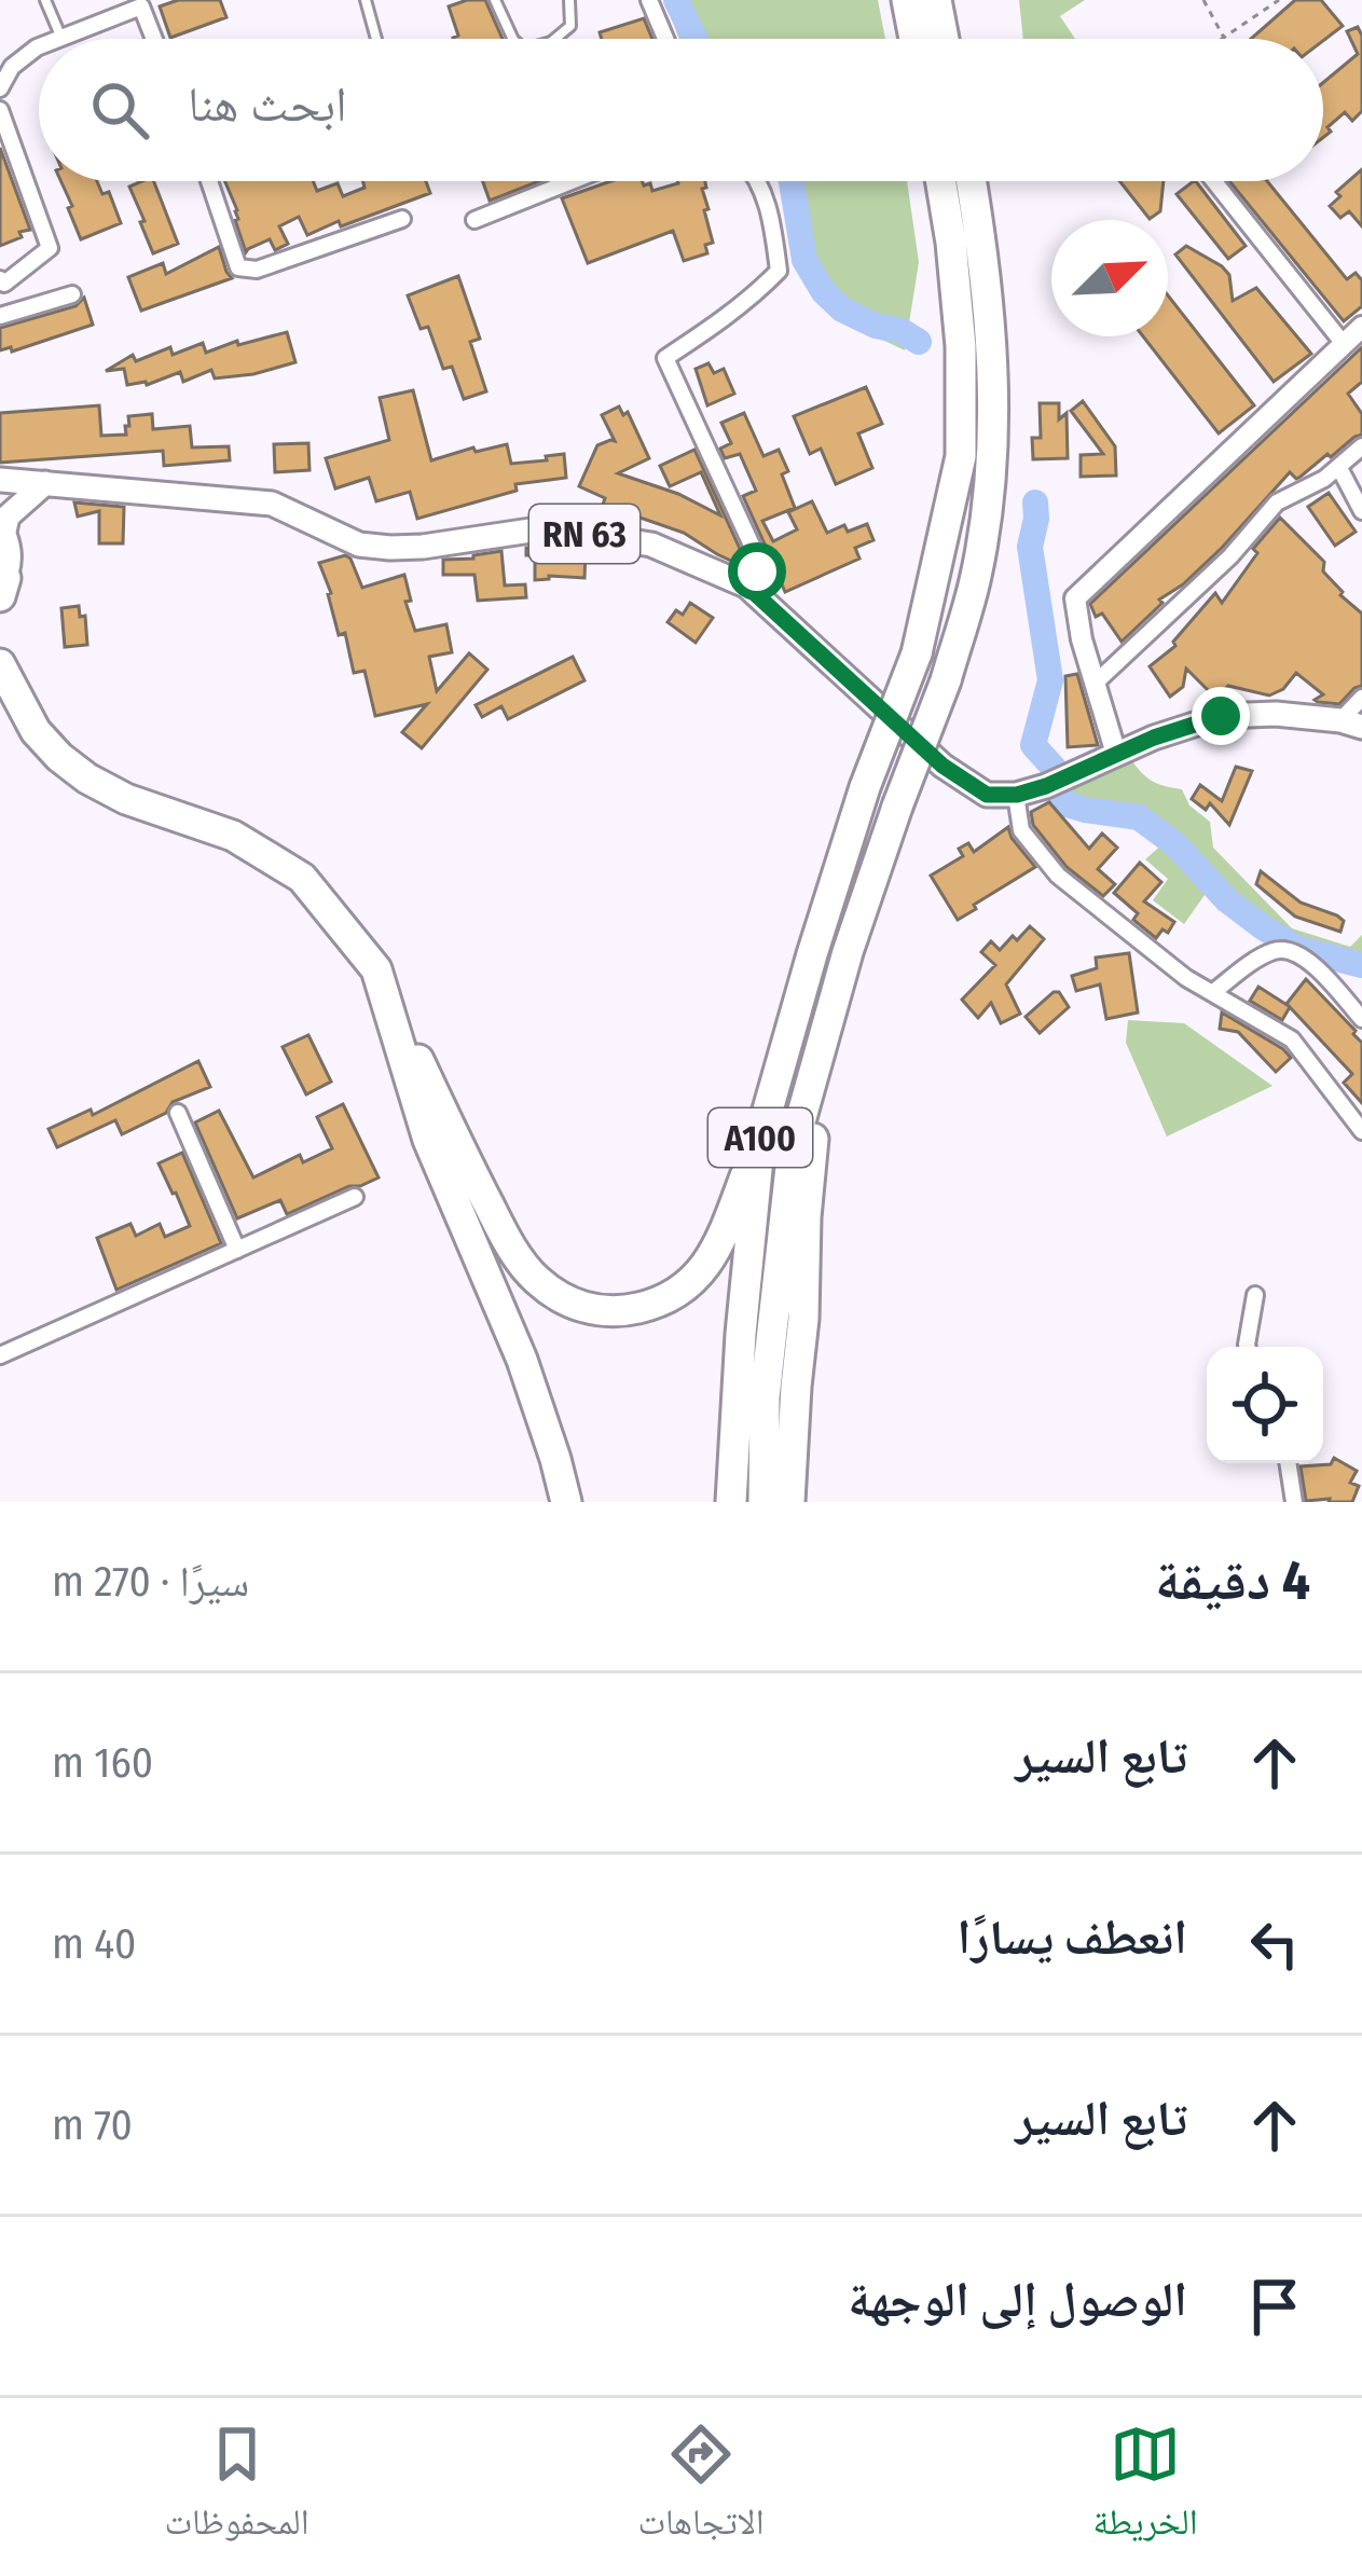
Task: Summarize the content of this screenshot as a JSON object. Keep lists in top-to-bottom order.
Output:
{
  "streets": {
    "highway": ["A100"],
    "main road": ["RN 63"]
  },
  "north": "top right",
  "page": {
    "search": "ابحث هنا",
    "heading": ["4 دقيقة", "سيرًا · 270 m"],
    "list": [
      ["تابع السير", "160 m"],
      ["انعطف يسارًا", "40 m"],
      ["تابع السير", "70 m"],
      "الوصول إلى الوجهة"
    ],
    "nav": ["الخريطة", "الاتجاهات", "المحفوظات"]
  }
}
